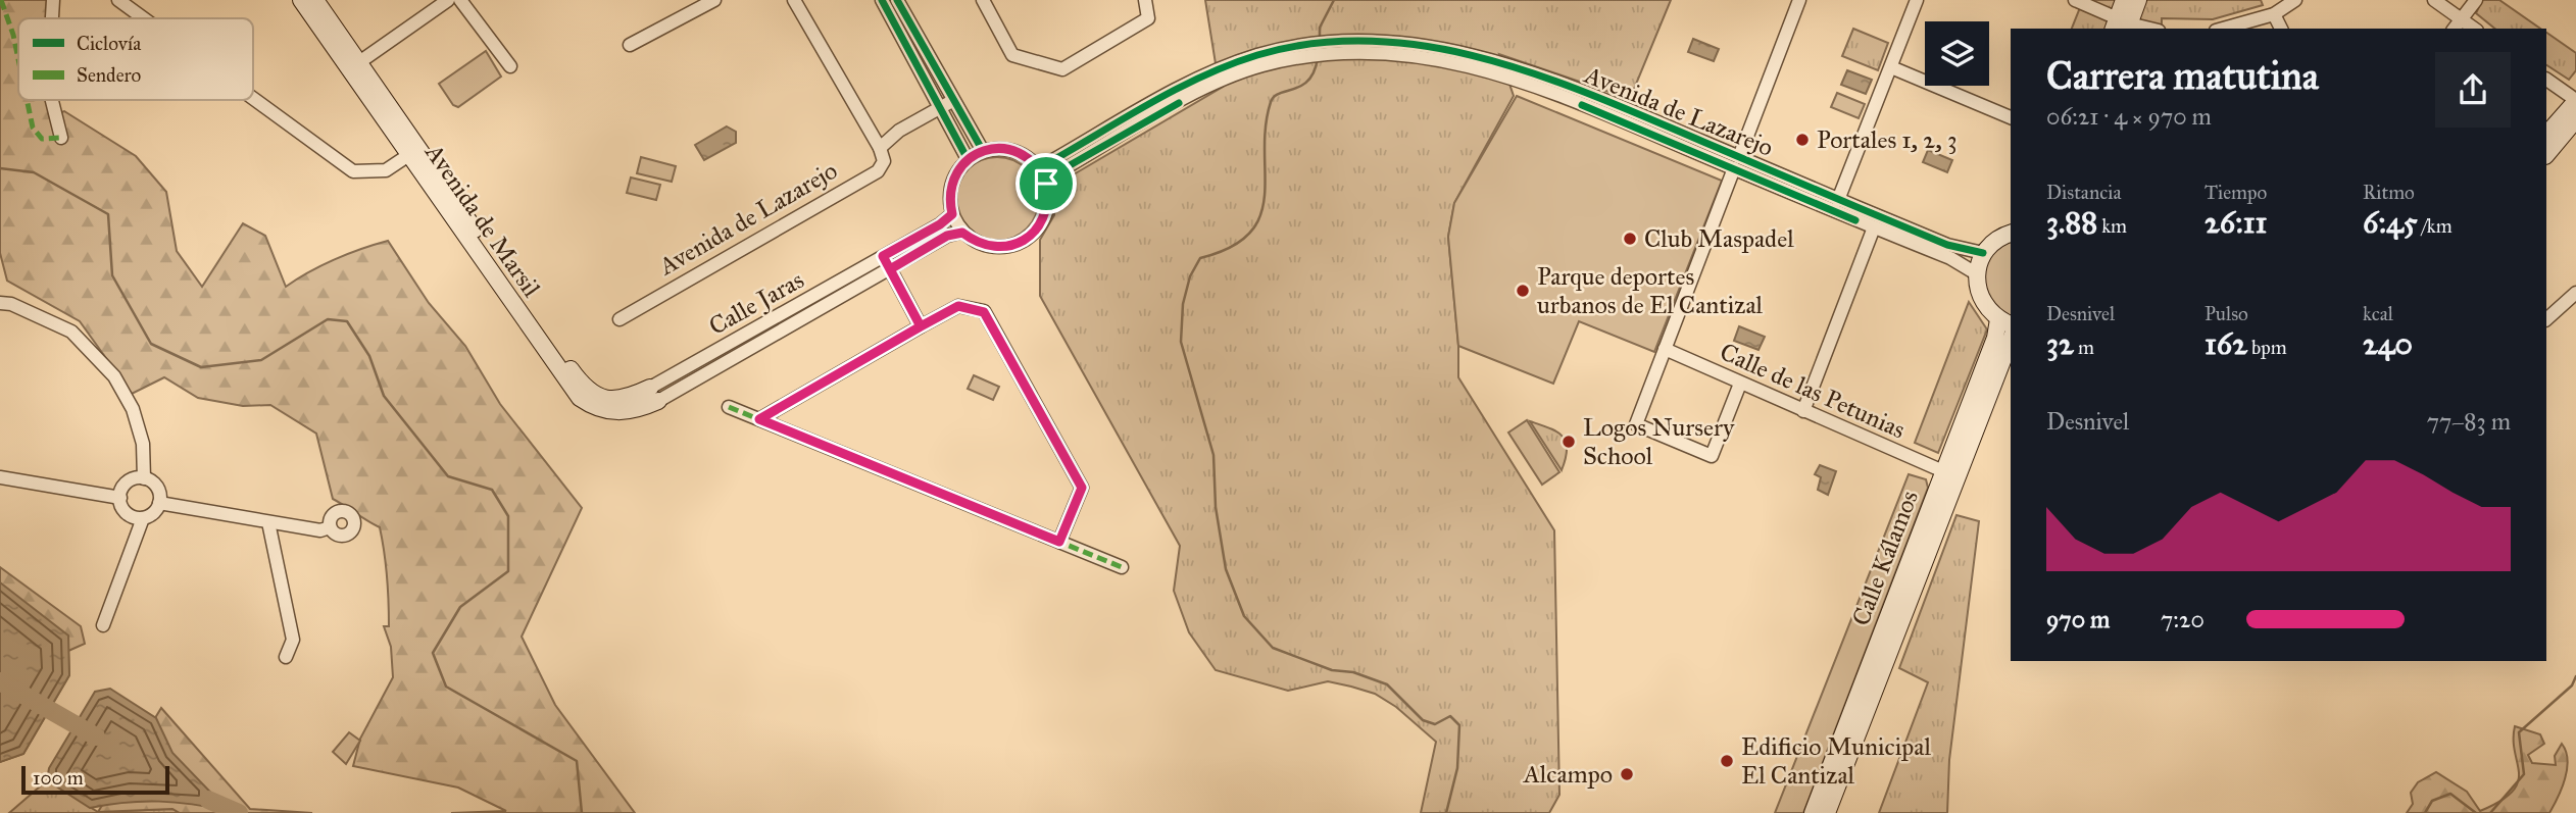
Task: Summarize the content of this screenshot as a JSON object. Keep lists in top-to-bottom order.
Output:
{
  "streets": {
    "main road": ["Avenida de Marsil", "Calle Kálamos"],
    "street": ["Avenida de Lazarejo", "Calle Jaras", "Calle de las Petunias"]
  },
  "crossings": [
    ["Avenida de Lazarejo", "Calle Jaras"],
    ["Avenida de Marsil", "Calle Jaras"],
    ["Calle de las Petunias", "Calle Kálamos"]
  ],
  "places": [
    "Portales 1, 2, 3",
    "Club Maspadel",
    "Parque deportes urbanos de El Cantizal",
    "Logos Nursery School",
    "Edificio Municipal El Cantizal",
    "Alcampo"
  ],
  "legend": ["Ciclovía", "Sendero"],
  "scale_bar": "100 m",
  "page": {
    "heading": ["Carrera matutina", "06:21 · 4 × 970 m"],
    "stats": [
      ["Distancia", "3.88 km"],
      ["Tiempo", "26:11"],
      ["Ritmo", "6:45 /km"],
      ["Desnivel", "32 m"],
      ["Pulso", "162 bpm"],
      ["kcal", "240"]
    ],
    "chart": ["Desnivel", "77–83 m"],
    "list": [
      {
        "name": "970 m",
        "note": "7:20"
      }
    ],
    "scale": "100 m"
  }
}
